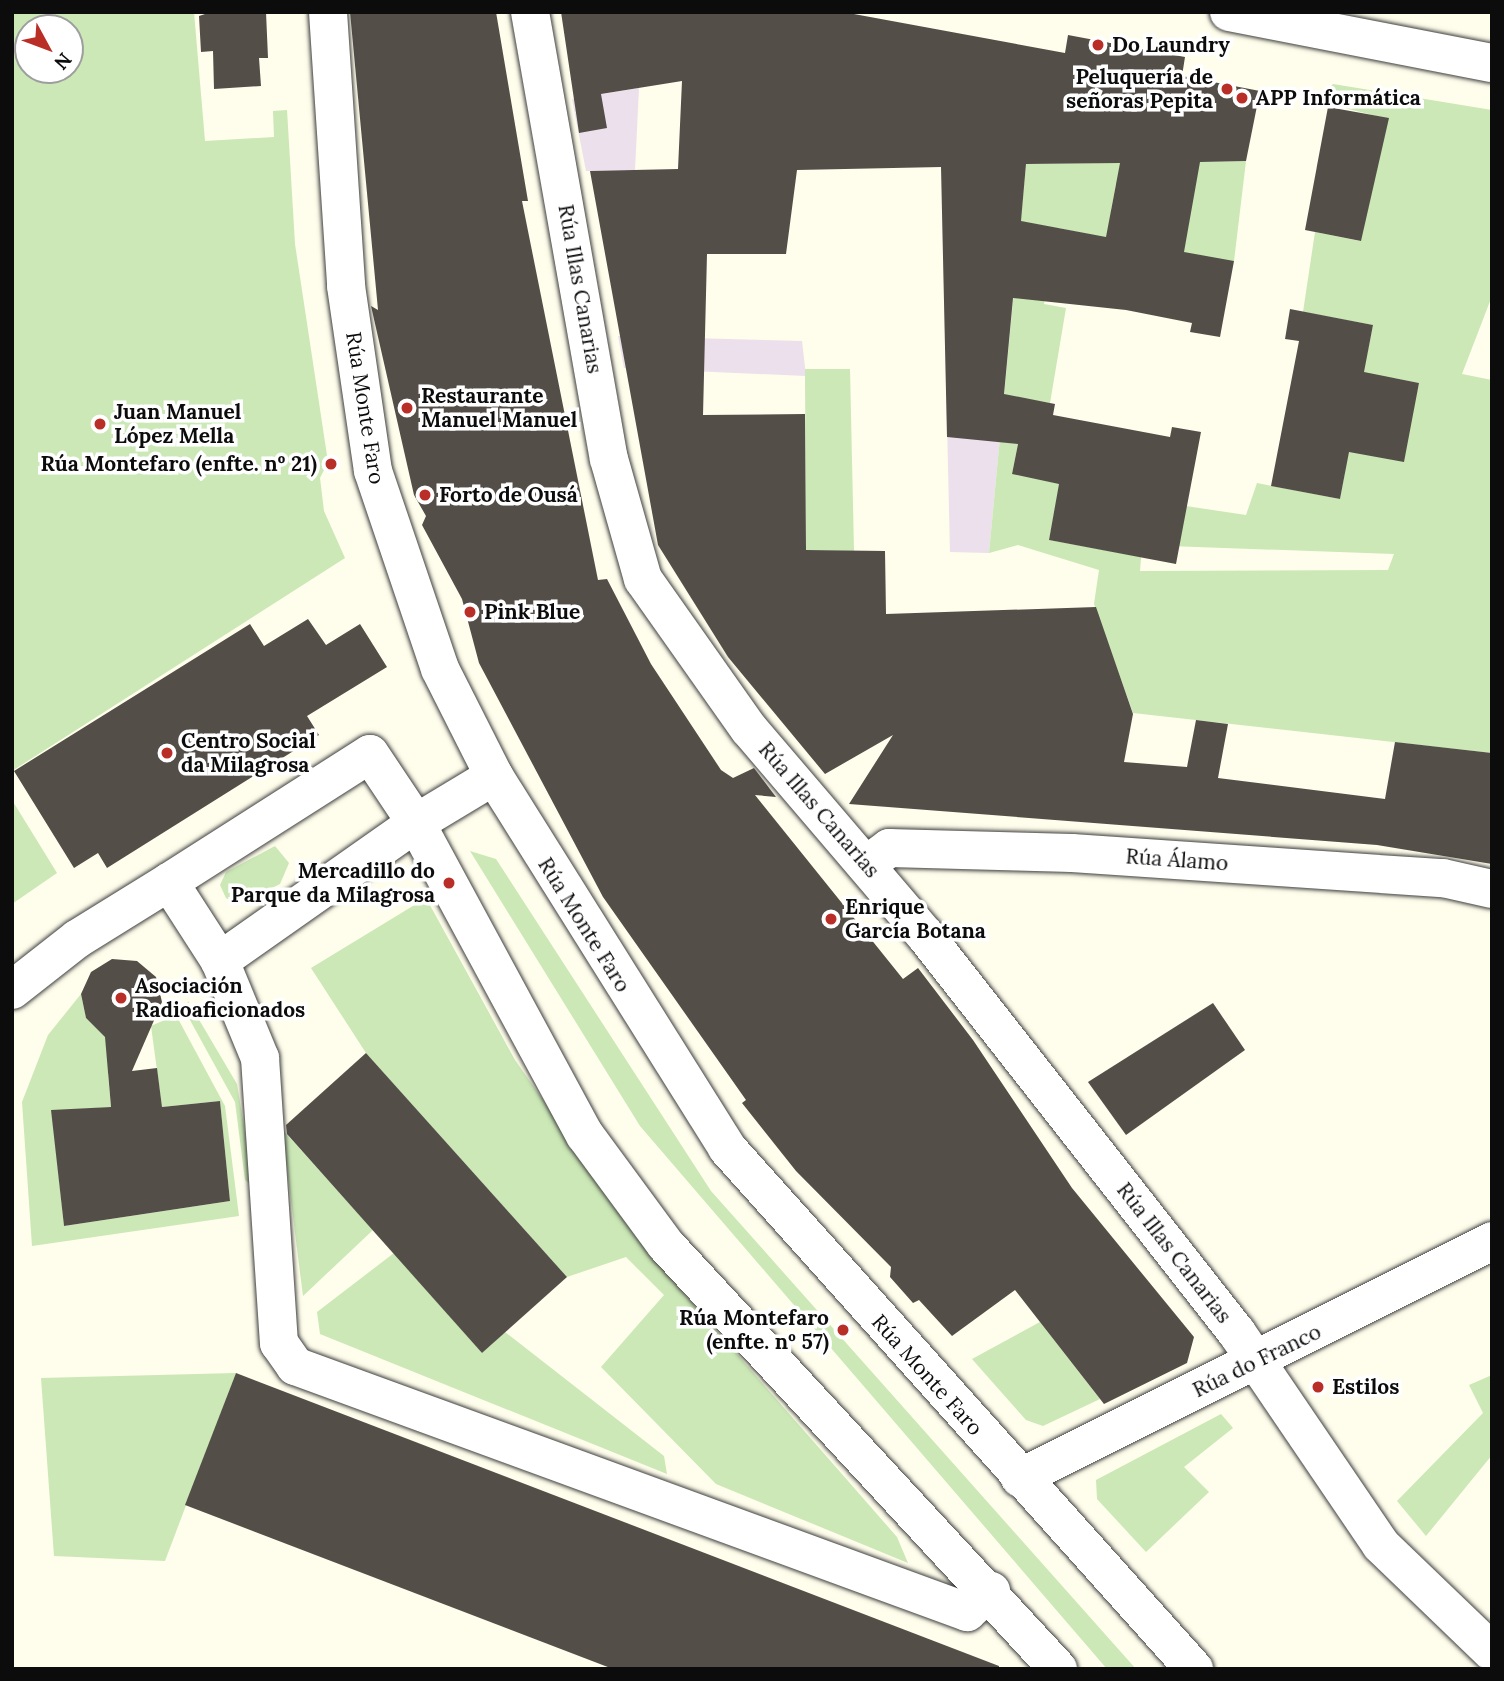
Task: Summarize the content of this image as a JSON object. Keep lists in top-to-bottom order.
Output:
{
  "streets": {
    "street": [
      "Rúa Illas Canarias",
      "Rúa Monte Faro",
      "Rúa Álamo",
      "Rúa do Franco"
    ]
  },
  "crossings": [
    ["Rúa Illas Canarias", "Rúa Álamo"],
    ["Rúa Illas Canarias", "Rúa do Franco"],
    ["Rúa Monte Faro", "Rúa do Franco"]
  ],
  "places": [
    "Do Laundry",
    "Peluquería de señoras Pepita",
    "APP Informática",
    "Restaurante Manuel Manuel",
    "Juan Manuel López Mella",
    "Rúa Montefaro (enfte. nº 21)",
    "Forto de Ousá",
    "Pink Blue",
    "Centro Social da Milagrosa",
    "Mercadillo do Parque da Milagrosa",
    "Enrique García Botana",
    "Asociación Radioaficionados",
    "Rúa Montefaro (enfte. nº 57)",
    "Estilos"
  ],
  "north": "bottom right"
}
